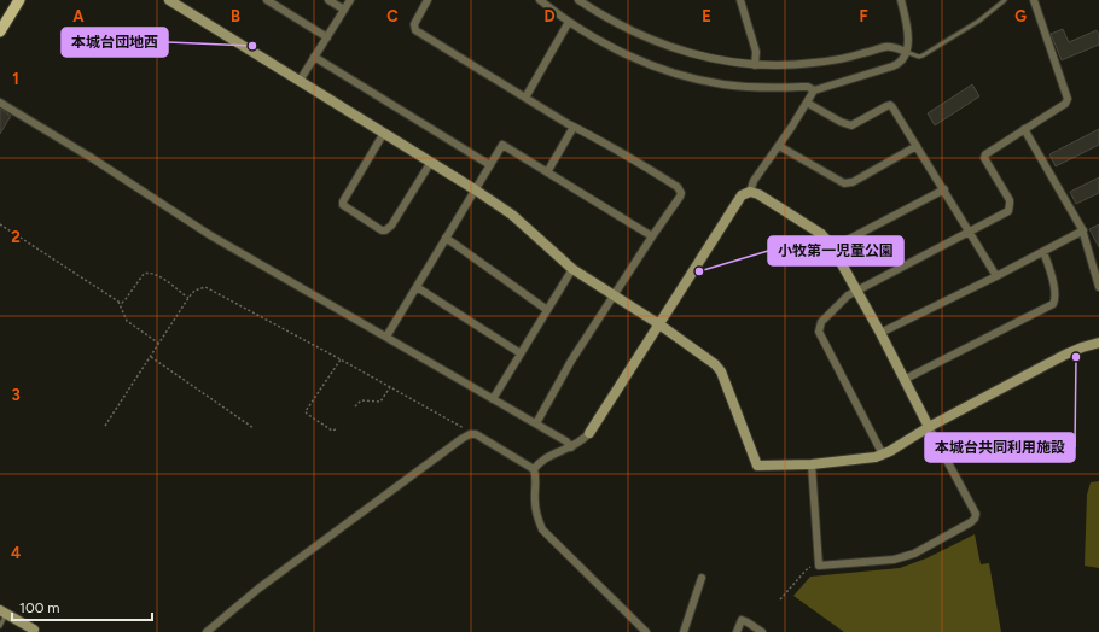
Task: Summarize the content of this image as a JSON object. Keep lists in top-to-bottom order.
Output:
{
  "places": ["本城台団地西", "小牧第一児童公園", "本城台共同利用施設"],
  "scale_bar": "100 m",
  "grid": {
    "columns": [
      "A",
      "B",
      "C",
      "D",
      "E",
      "F",
      "G"
    ],
    "rows": [
      "1",
      "2",
      "3",
      "4"
    ]
  }
}
